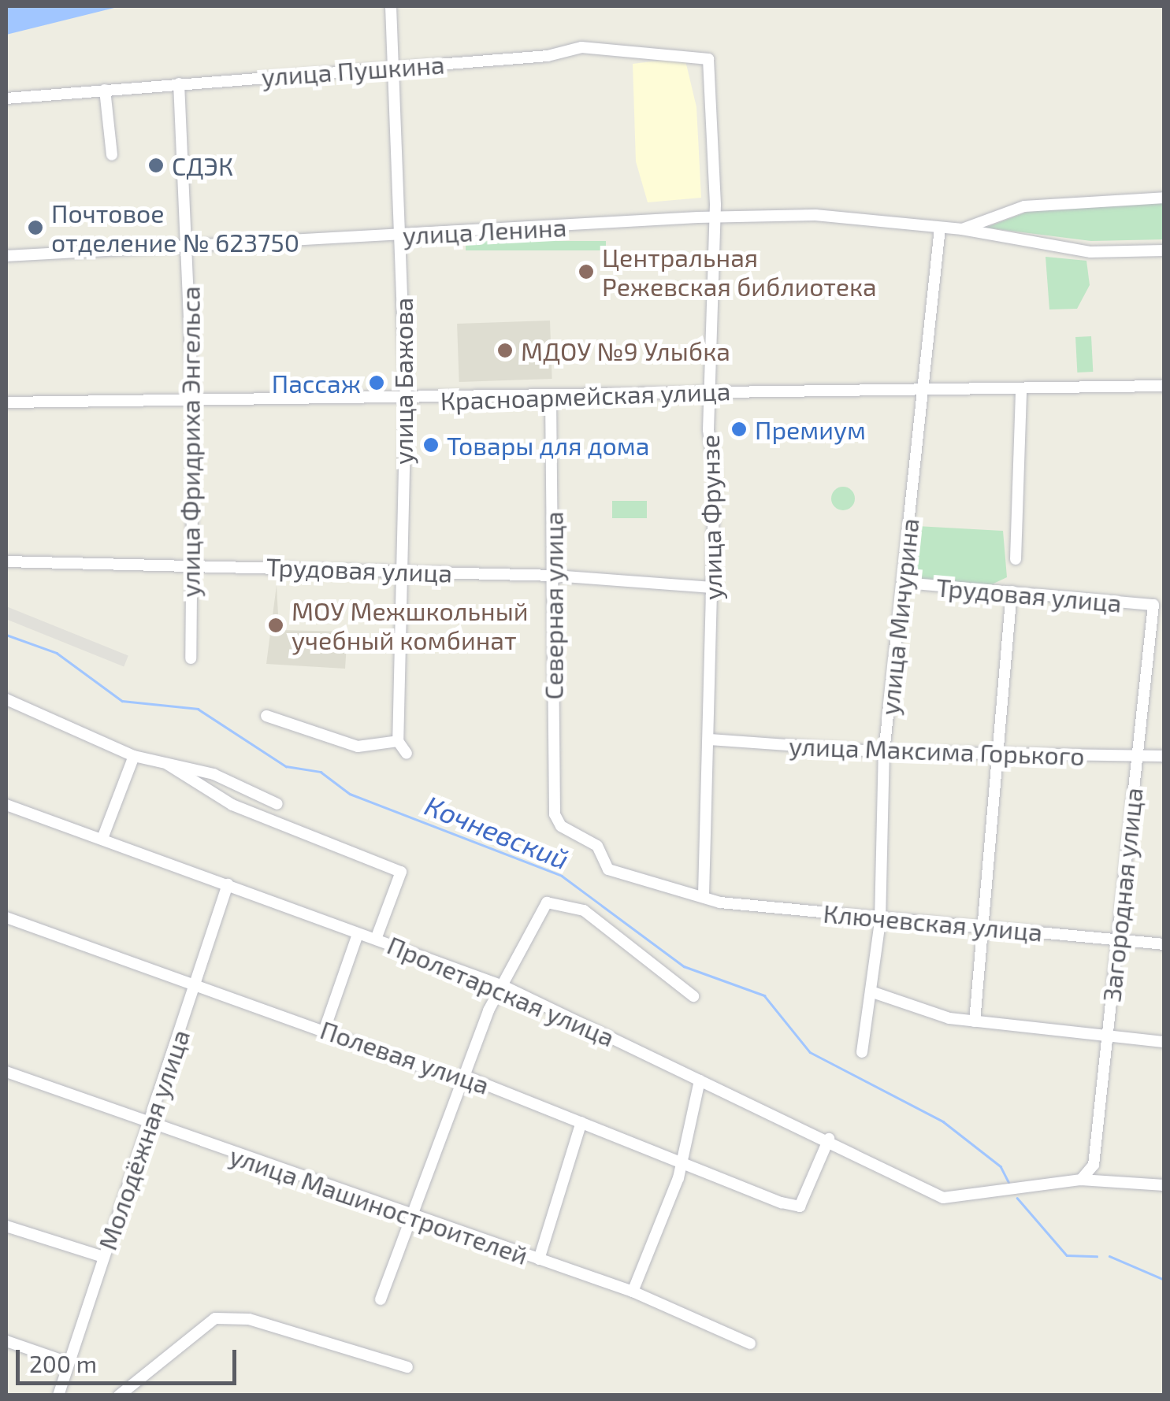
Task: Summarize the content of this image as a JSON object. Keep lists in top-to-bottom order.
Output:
{
  "streets": {
    "street": [
      "улица Пушкина",
      "улица Ленина",
      "улица Бажова",
      "Красноармейская улица",
      "улица Фридриха Энгельса",
      "улица Фрунзе",
      "Трудовая улица",
      "Северная улица",
      "улица Мичурина",
      "улица Максима Горького",
      "Загородная улица",
      "Ключевская улица",
      "Пролетарская улица",
      "Полевая улица",
      "Молодёжная улица",
      "улица Машиностроителей"
    ]
  },
  "crossings": [
    ["улица Пушкина", "улица Бажова"],
    ["улица Пушкина", "улица Фридриха Энгельса"],
    ["улица Пушкина", "улица Фрунзе"],
    ["улица Ленина", "улица Бажова"],
    ["улица Ленина", "улица Фридриха Энгельса"],
    ["улица Ленина", "улица Фрунзе"],
    ["улица Ленина", "улица Мичурина"],
    ["улица Бажова", "Красноармейская улица"],
    ["улица Бажова", "Трудовая улица"],
    ["Красноармейская улица", "улица Фридриха Энгельса"],
    ["Красноармейская улица", "улица Фрунзе"],
    ["Красноармейская улица", "Северная улица"],
    ["Красноармейская улица", "улица Мичурина"],
    ["улица Фридриха Энгельса", "Трудовая улица"],
    ["улица Фрунзе", "Трудовая улица"],
    ["улица Фрунзе", "улица Максима Горького"],
    ["улица Фрунзе", "Ключевская улица"],
    ["Трудовая улица", "Северная улица"],
    ["Трудовая улица", "улица Мичурина"],
    ["Трудовая улица", "Загородная улица"],
    ["Северная улица", "Ключевская улица"],
    ["улица Мичурина", "улица Максима Горького"],
    ["улица Мичурина", "Ключевская улица"],
    ["улица Максима Горького", "Загородная улица"],
    ["Загородная улица", "Ключевская улица"],
    ["Загородная улица", "Пролетарская улица"],
    ["Пролетарская улица", "Полевая улица"],
    ["Пролетарская улица", "Молодёжная улица"],
    ["Полевая улица", "Молодёжная улица"],
    ["Молодёжная улица", "улица Машиностроителей"]
  ],
  "water": ["Кочневский"],
  "places": [
    "СДЭК",
    "Почтовое отделение № 623750",
    "Центральная Режевская библиотека",
    "МДОУ №9 Улыбка",
    "Пассаж",
    "Премиум",
    "Товары для дома",
    "МОУ Межшкольный учебный комбинат"
  ],
  "scale_bar": "200 m"
}
